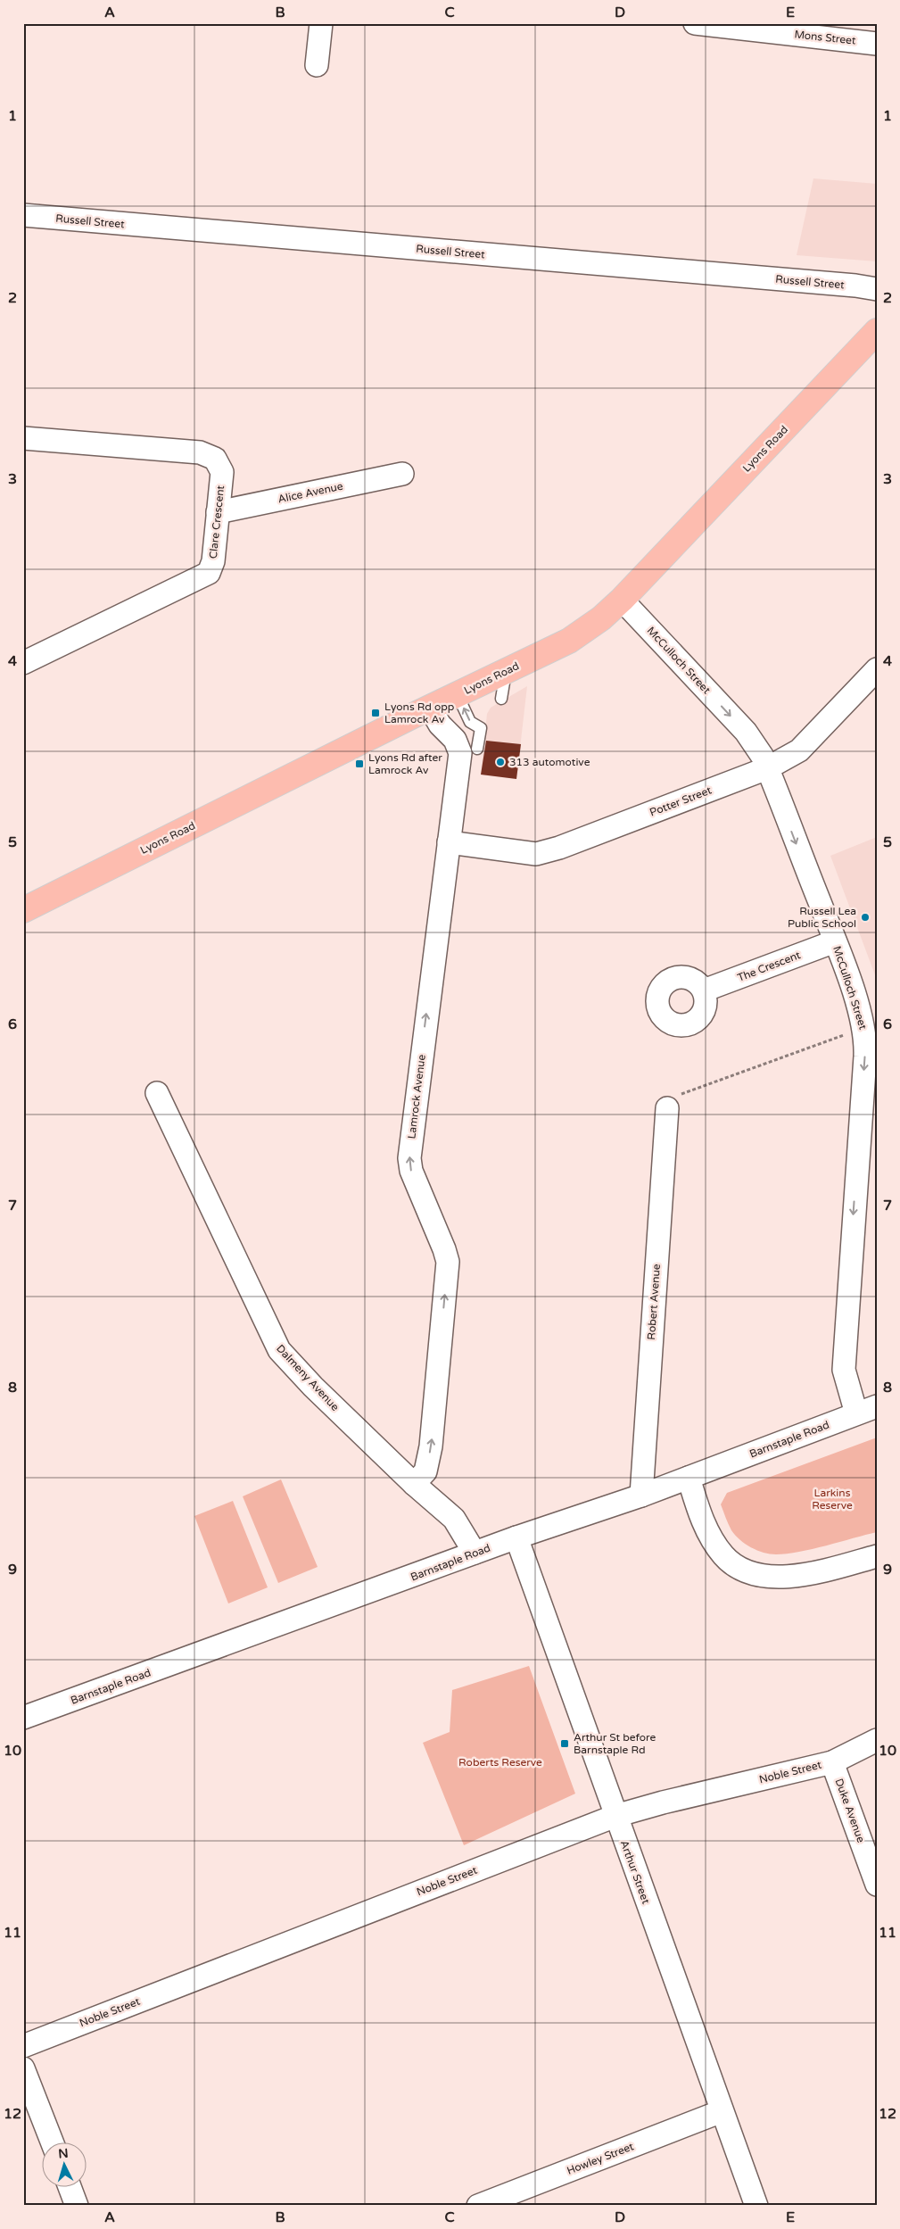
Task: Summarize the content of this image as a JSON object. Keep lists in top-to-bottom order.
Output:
{
  "streets": {
    "main road": ["Lyons Road"],
    "street": [
      "Mons Street",
      "Russell Street",
      "Alice Avenue",
      "Clare Crescent",
      "McCulloch Street",
      "Potter Street",
      "The Crescent",
      "Lamrock Avenue",
      "Robert Avenue",
      "Dalmeny Avenue",
      "Barnstaple Road",
      "Noble Street",
      "Duke Avenue",
      "Arthur Street",
      "Howley Street"
    ]
  },
  "crossings": [
    ["Lyons Road", "McCulloch Street"],
    ["Lyons Road", "Lamrock Avenue"],
    ["Alice Avenue", "Clare Crescent"],
    ["McCulloch Street", "Potter Street"],
    ["McCulloch Street", "The Crescent"],
    ["McCulloch Street", "Barnstaple Road"],
    ["Potter Street", "Lamrock Avenue"],
    ["Lamrock Avenue", "Dalmeny Avenue"],
    ["Robert Avenue", "Barnstaple Road"],
    ["Dalmeny Avenue", "Barnstaple Road"],
    ["Barnstaple Road", "Arthur Street"],
    ["Noble Street", "Duke Avenue"],
    ["Noble Street", "Arthur Street"],
    ["Arthur Street", "Howley Street"]
  ],
  "one_way": ["McCulloch Street", "Lamrock Avenue"],
  "parks": ["Larkins Reserve", "Roberts Reserve"],
  "places": {
    "transit": ["Lyons Rd opp Lamrock Av", "Lyons Rd after Lamrock Av", "Arthur St before Barnstaple Rd"],
    "other": ["313 automotive", "Russell Lea Public School"]
  },
  "north": "top",
  "grid": {
    "columns": [
      "A",
      "B",
      "C",
      "D",
      "E"
    ],
    "rows": [
      "1",
      "2",
      "3",
      "4",
      "5",
      "6",
      "7",
      "8",
      "9",
      "10",
      "11",
      "12"
    ]
  }
}
